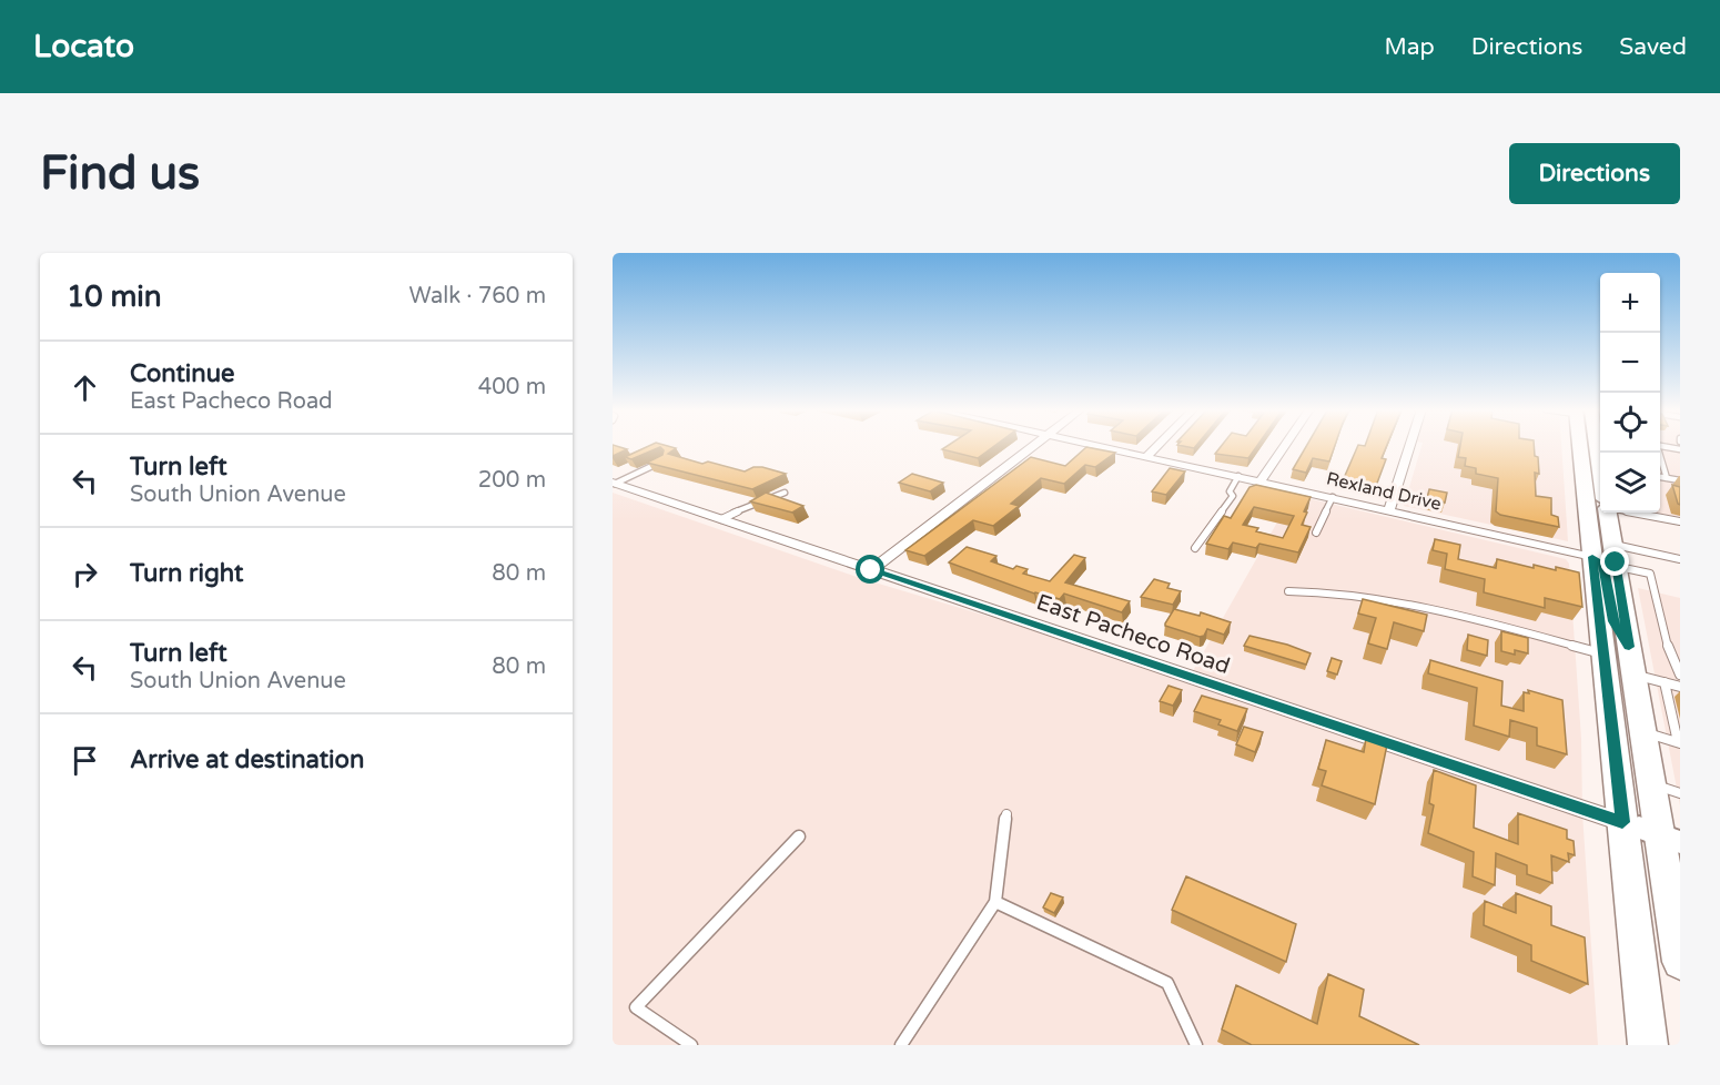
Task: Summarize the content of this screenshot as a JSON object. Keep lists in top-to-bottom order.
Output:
{
  "streets": {
    "street": ["Rexland Drive", "East Pacheco Road"]
  },
  "page": {
    "header": "Locato",
    "nav": ["Map", "Directions", "Saved"],
    "buttons": "Directions",
    "title": "Find us",
    "heading": ["10 min", "Walk · 760 m"],
    "map_buttons": ["+", "−"],
    "list": [
      ["Continue", "East Pacheco Road", "400 m"],
      ["Turn left", "South Union Avenue", "200 m"],
      ["Turn right", "80 m"],
      ["Turn left", "South Union Avenue", "80 m"],
      "Arrive at destination"
    ]
  }
}
